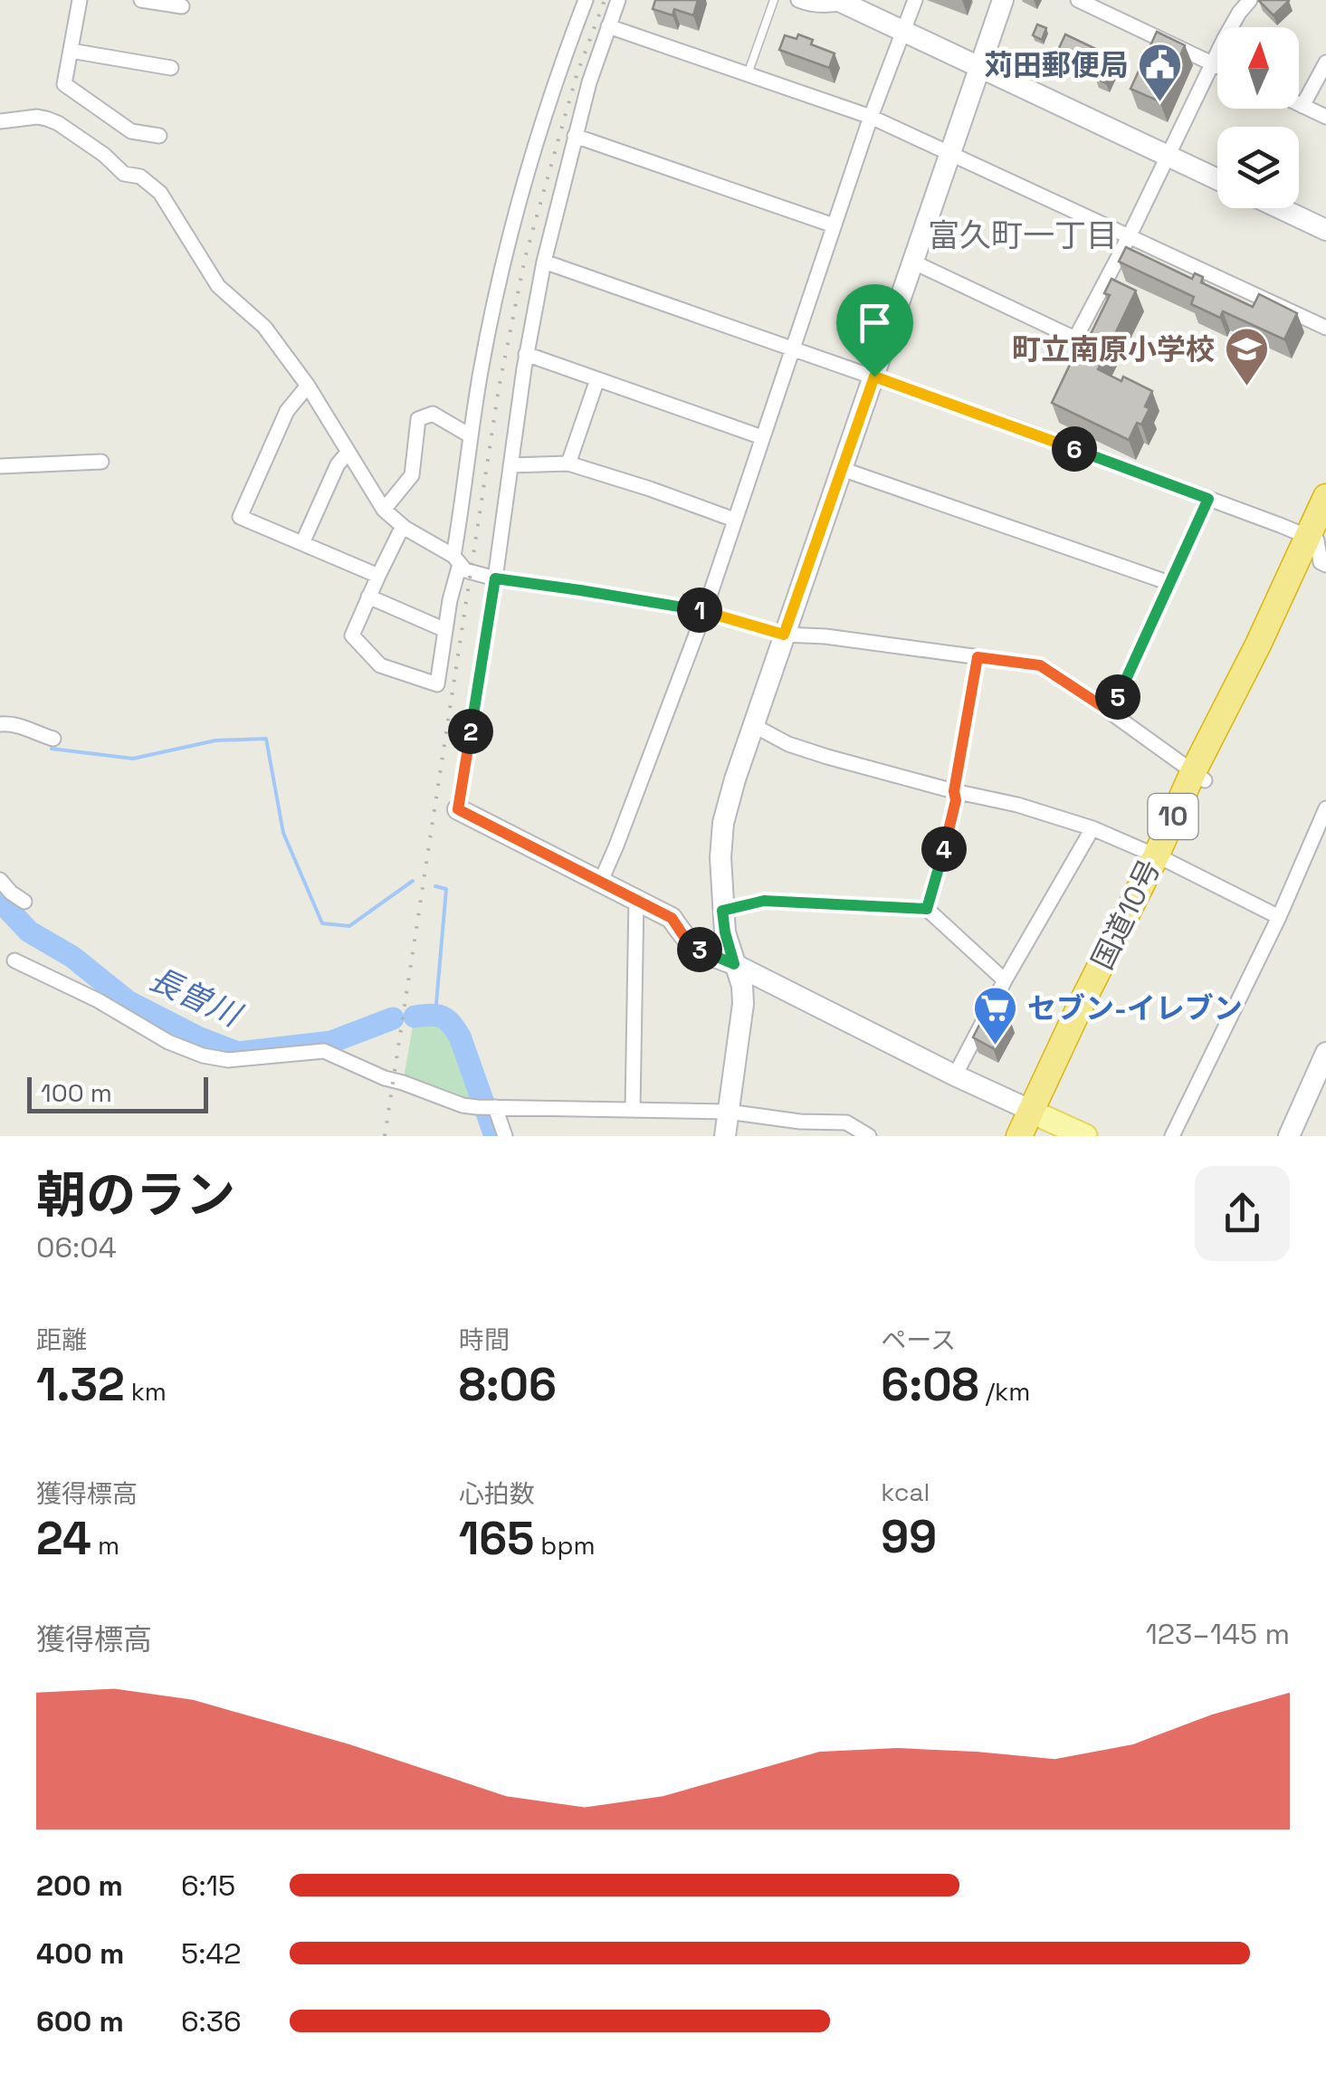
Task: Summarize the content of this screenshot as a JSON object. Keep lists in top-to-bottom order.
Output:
{
  "streets": {
    "highway": ["10", "国道10号"]
  },
  "districts": ["富久町一丁目"],
  "water": ["長曽川"],
  "places": {
    "public building": ["苅田郵便局"],
    "school or university": ["町立南原小学校"],
    "supermarket": ["セブン-イレブン"]
  },
  "scale_bar": "100 m",
  "north": "top",
  "page": {
    "pins": [
      "6",
      "1",
      "5",
      "2",
      "4",
      "3"
    ],
    "scale": "100 m",
    "heading": ["朝のラン", "06:04"],
    "stats": [
      ["距離", "1.32 km"],
      ["時間", "8:06"],
      ["ペース", "6:08 /km"],
      ["獲得標高", "24 m"],
      ["心拍数", "165 bpm"],
      ["kcal", "99"]
    ],
    "chart": ["獲得標高", "123–145 m"],
    "list": [
      {
        "name": "200 m",
        "note": "6:15"
      },
      {
        "name": "400 m",
        "note": "5:42"
      },
      {
        "name": "600 m",
        "note": "6:36"
      }
    ]
  }
}
